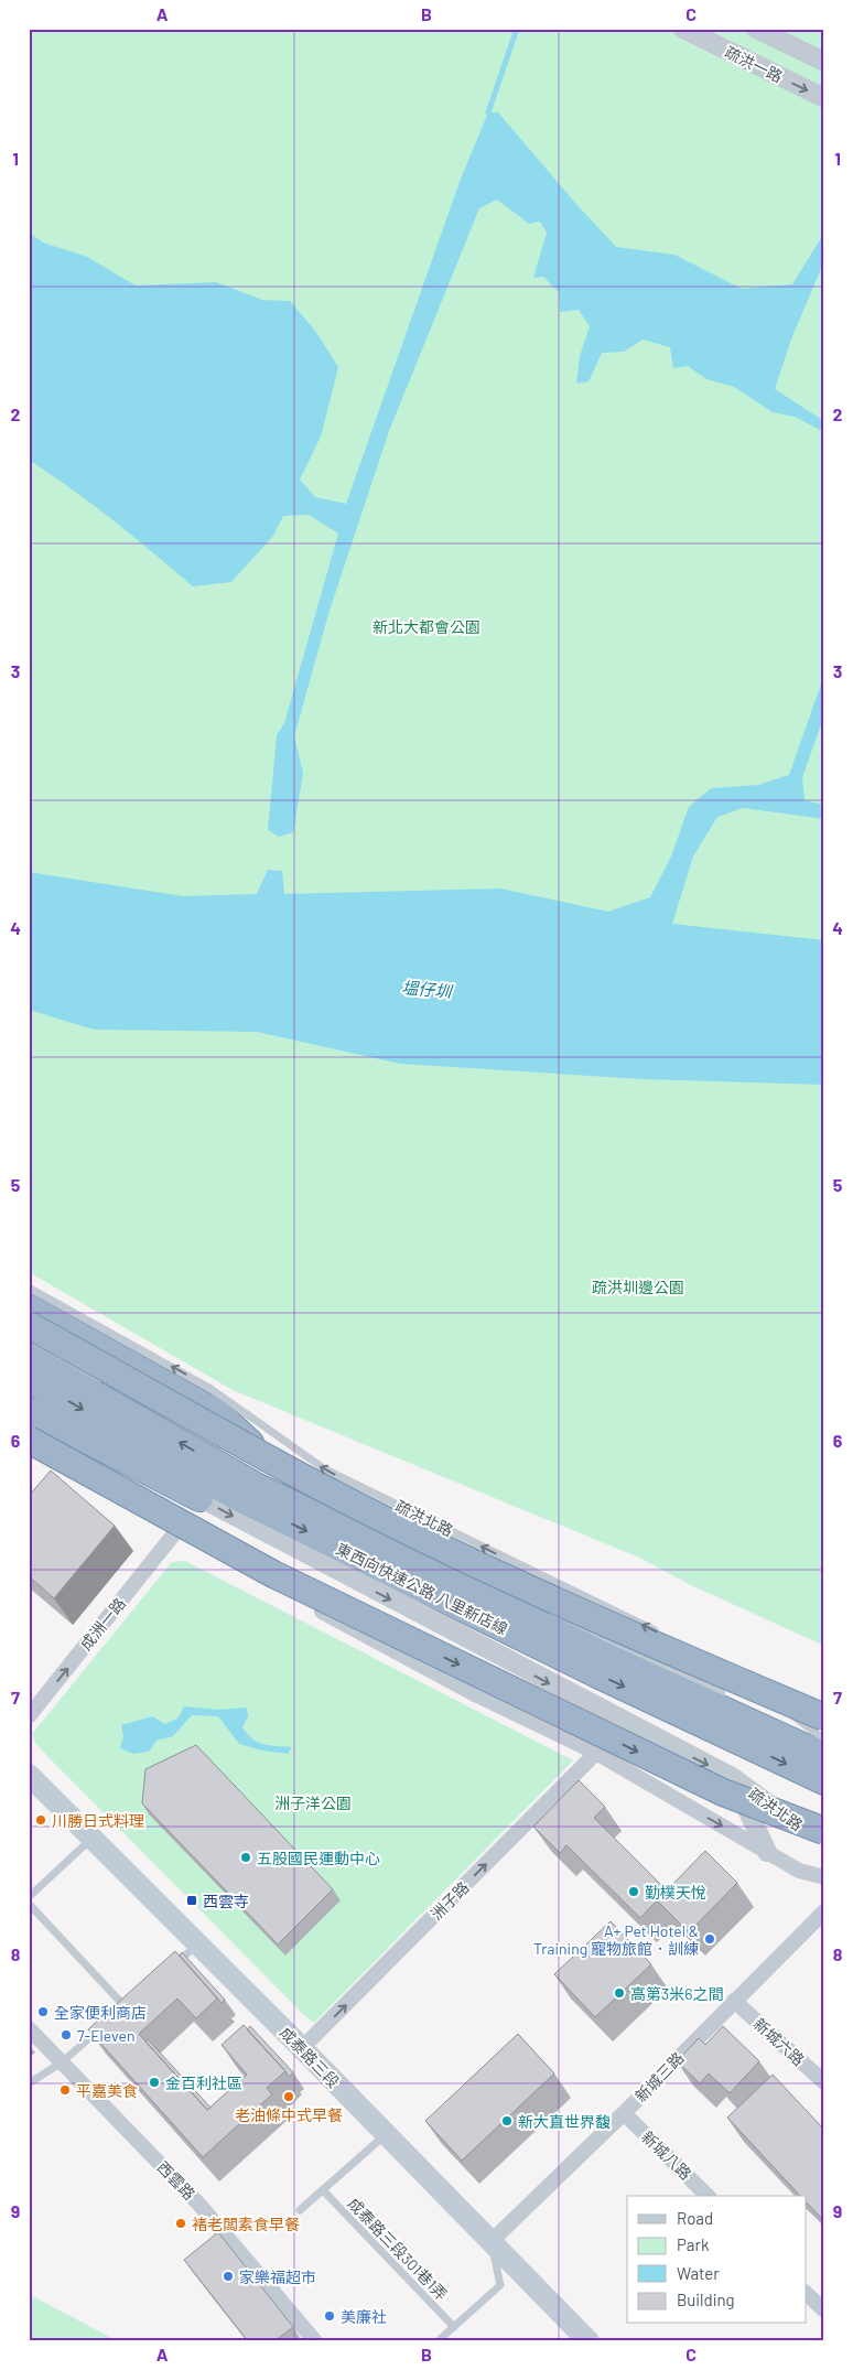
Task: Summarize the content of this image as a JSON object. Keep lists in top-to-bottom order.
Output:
{
  "streets": {
    "highway": ["東西向快速公路 八里新店線"],
    "main road": ["成泰路三段"],
    "street": [
      "疏洪一路",
      "疏洪北路",
      "成洲一路",
      "洲子路",
      "新城六路",
      "新城三路",
      "新城八路",
      "西雲路"
    ],
    "lane": ["成泰路三段301巷1弄"]
  },
  "crossings": [
    ["洲子路", "成泰路三段"],
    ["新城六路", "新城三路"],
    ["成泰路三段", "新城三路"],
    ["新城三路", "新城八路"]
  ],
  "one_way": ["成洲一路", "洲子路"],
  "water": ["塭仔圳"],
  "parks": ["新北大都會公園", "疏洪圳邊公園", "洲子洋公園"],
  "places": {
    "other": [
      "川勝日式料理",
      "五股國民運動中心",
      "勤樸天悅",
      "A+ Pet Hotel & Training 寵物旅館．訓練",
      "高第3米6之間",
      "全家便利商店",
      "7-Eleven",
      "金百利社區",
      "平嘉美食",
      "老油條中式早餐",
      "新大直世界馥",
      "褚老闆素食早餐",
      "家樂福超市",
      "美廉社"
    ],
    "transit": ["西雲寺"]
  },
  "legend": [
    "Road",
    "Park",
    "Water",
    "Building"
  ],
  "grid": {
    "columns": ["A", "B", "C"],
    "rows": [
      "1",
      "2",
      "3",
      "4",
      "5",
      "6",
      "7",
      "8",
      "9"
    ]
  }
}
